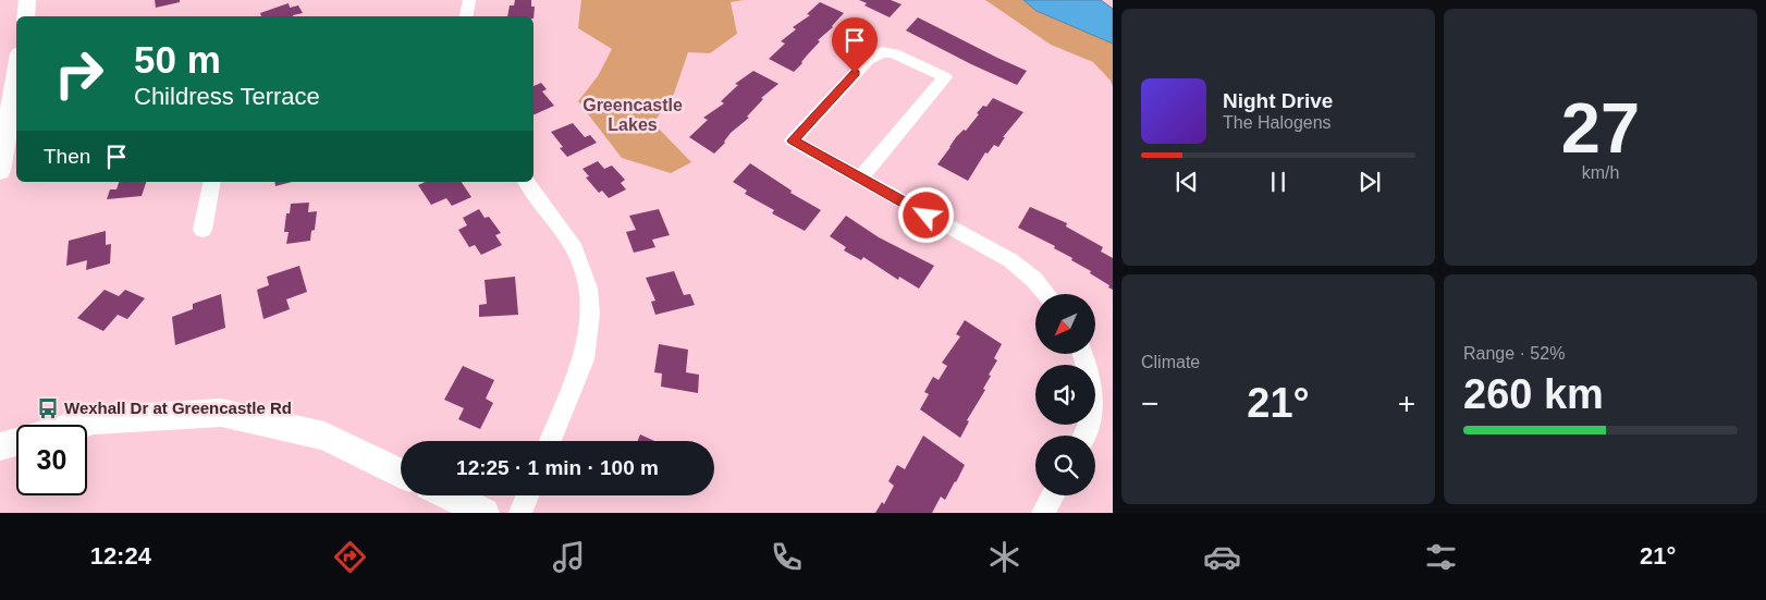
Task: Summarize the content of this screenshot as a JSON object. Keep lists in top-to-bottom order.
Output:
{
  "districts": ["Greencastle Lakes"],
  "places": {
    "bus stop": ["Wexhall Dr at Greencastle Rd"]
  },
  "north": "bottom left",
  "page": {
    "tile": [
      ["27", "km/h"],
      "Climate",
      ["Range · 52%", "260 km"]
    ],
    "turn": ["50 m", "Childress Terrace"],
    "song": ["Night Drive", "The Halogens"],
    "then": "Then",
    "heat": ["−", "21°", "+"],
    "limit": "30",
    "trip": "12:25 · 1 min · 100 m",
    "tabs": ["12:24", "21°"]
  }
}
